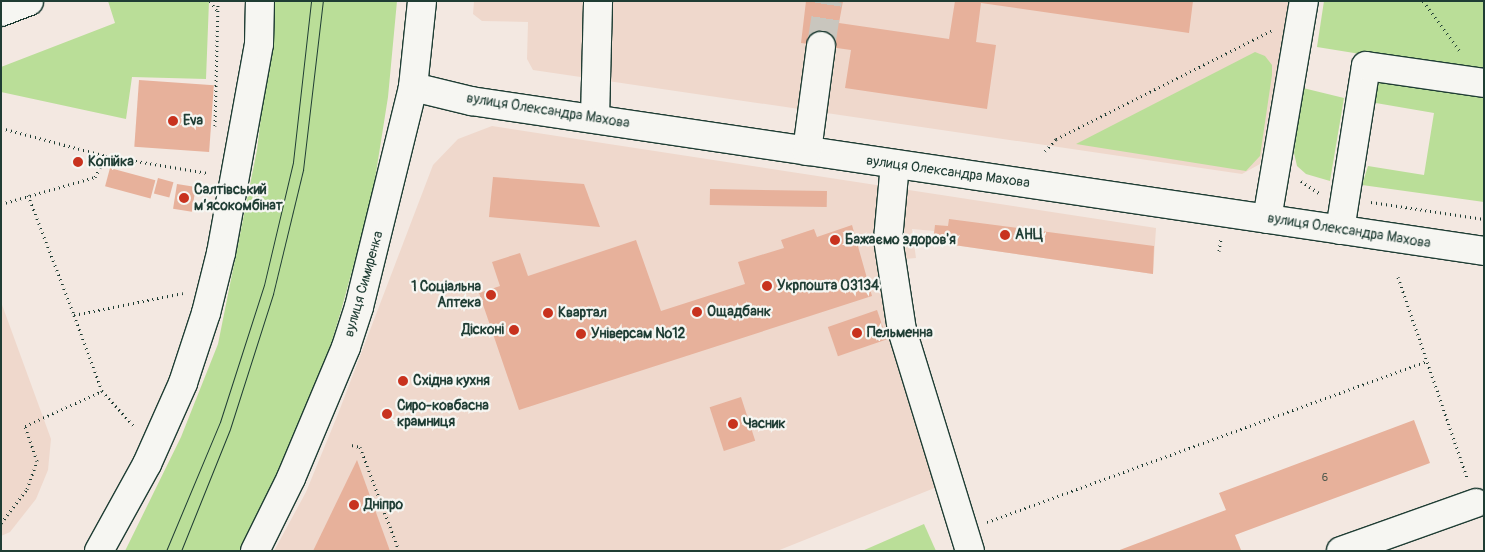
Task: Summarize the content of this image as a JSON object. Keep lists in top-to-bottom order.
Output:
{
  "streets": {
    "street": ["вулиця Олександра Махова", "вулиця Симиренка"]
  },
  "crossings": [
    ["вулиця Олександра Махова", "вулиця Симиренка"]
  ],
  "places": [
    "Eva",
    "Копійка",
    "Салтівський м’ясокомбінат",
    "АНЦ",
    "Бажаємо здоров'я",
    "Укрпошта 03134",
    "1 Соціальна Аптека",
    "Ощадбанк",
    "Квартал",
    "Дісконі",
    "Пельменна",
    "Універсам №12",
    "Східна кухня",
    "Сиро-ковбасна крамниця",
    "Часник",
    "Дніпро"
  ],
  "house_numbers": ["6"]
}
